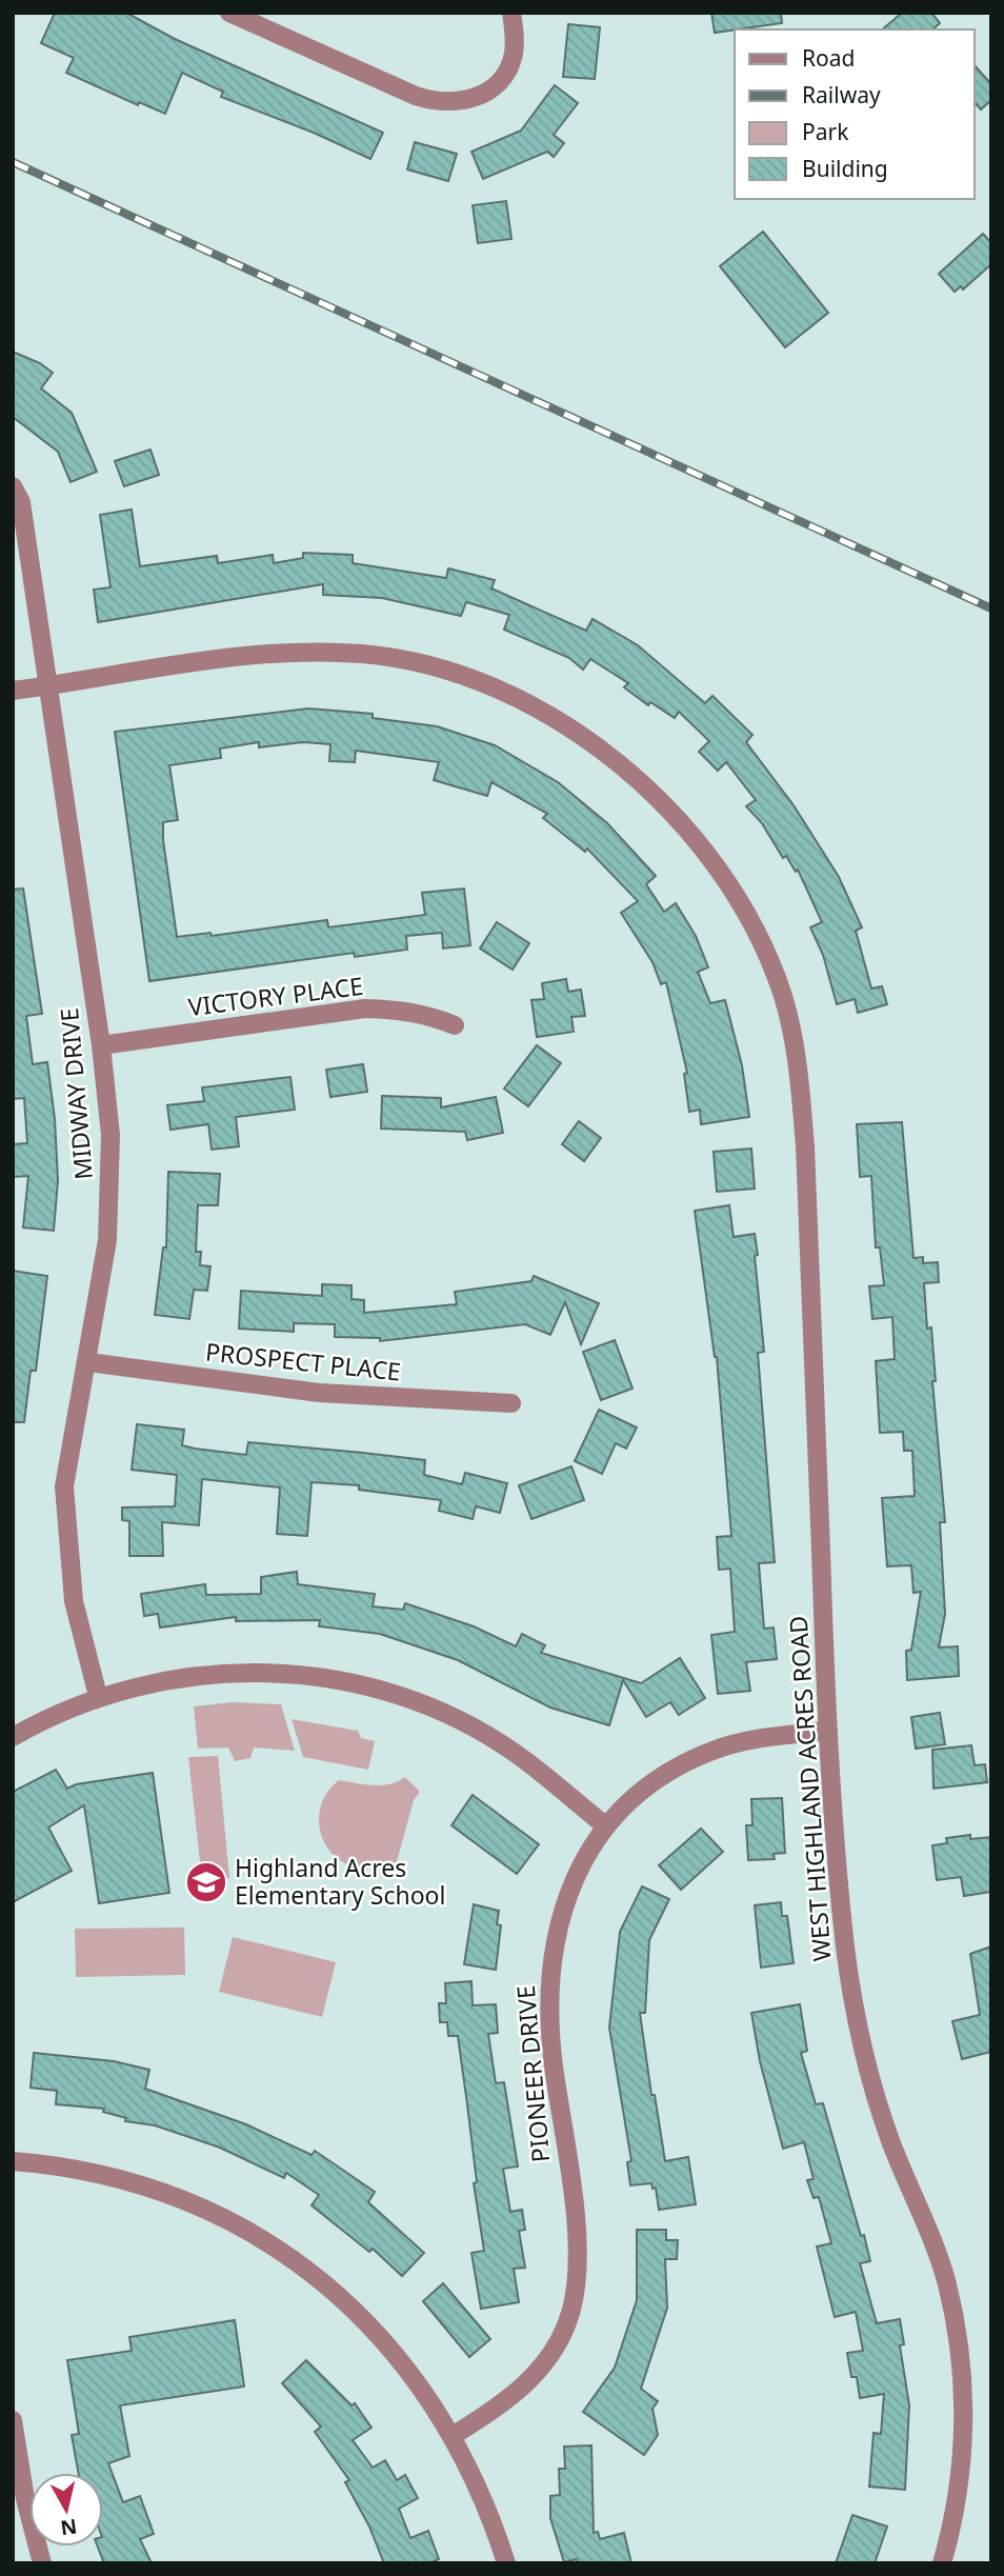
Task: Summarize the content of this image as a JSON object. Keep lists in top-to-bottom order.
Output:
{
  "streets": {
    "street": [
      "VICTORY PLACE",
      "MIDWAY DRIVE",
      "PROSPECT PLACE",
      "WEST HIGHLAND ACRES ROAD",
      "PIONEER DRIVE"
    ]
  },
  "crossings": [
    ["VICTORY PLACE", "MIDWAY DRIVE"],
    ["MIDWAY DRIVE", "PROSPECT PLACE"],
    ["MIDWAY DRIVE", "WEST HIGHLAND ACRES ROAD"],
    ["WEST HIGHLAND ACRES ROAD", "PIONEER DRIVE"]
  ],
  "places": {
    "school or university": ["Highland Acres Elementary School"]
  },
  "legend": [
    "Road",
    "Railway",
    "Park",
    "Building"
  ],
  "north": "bottom"
}
